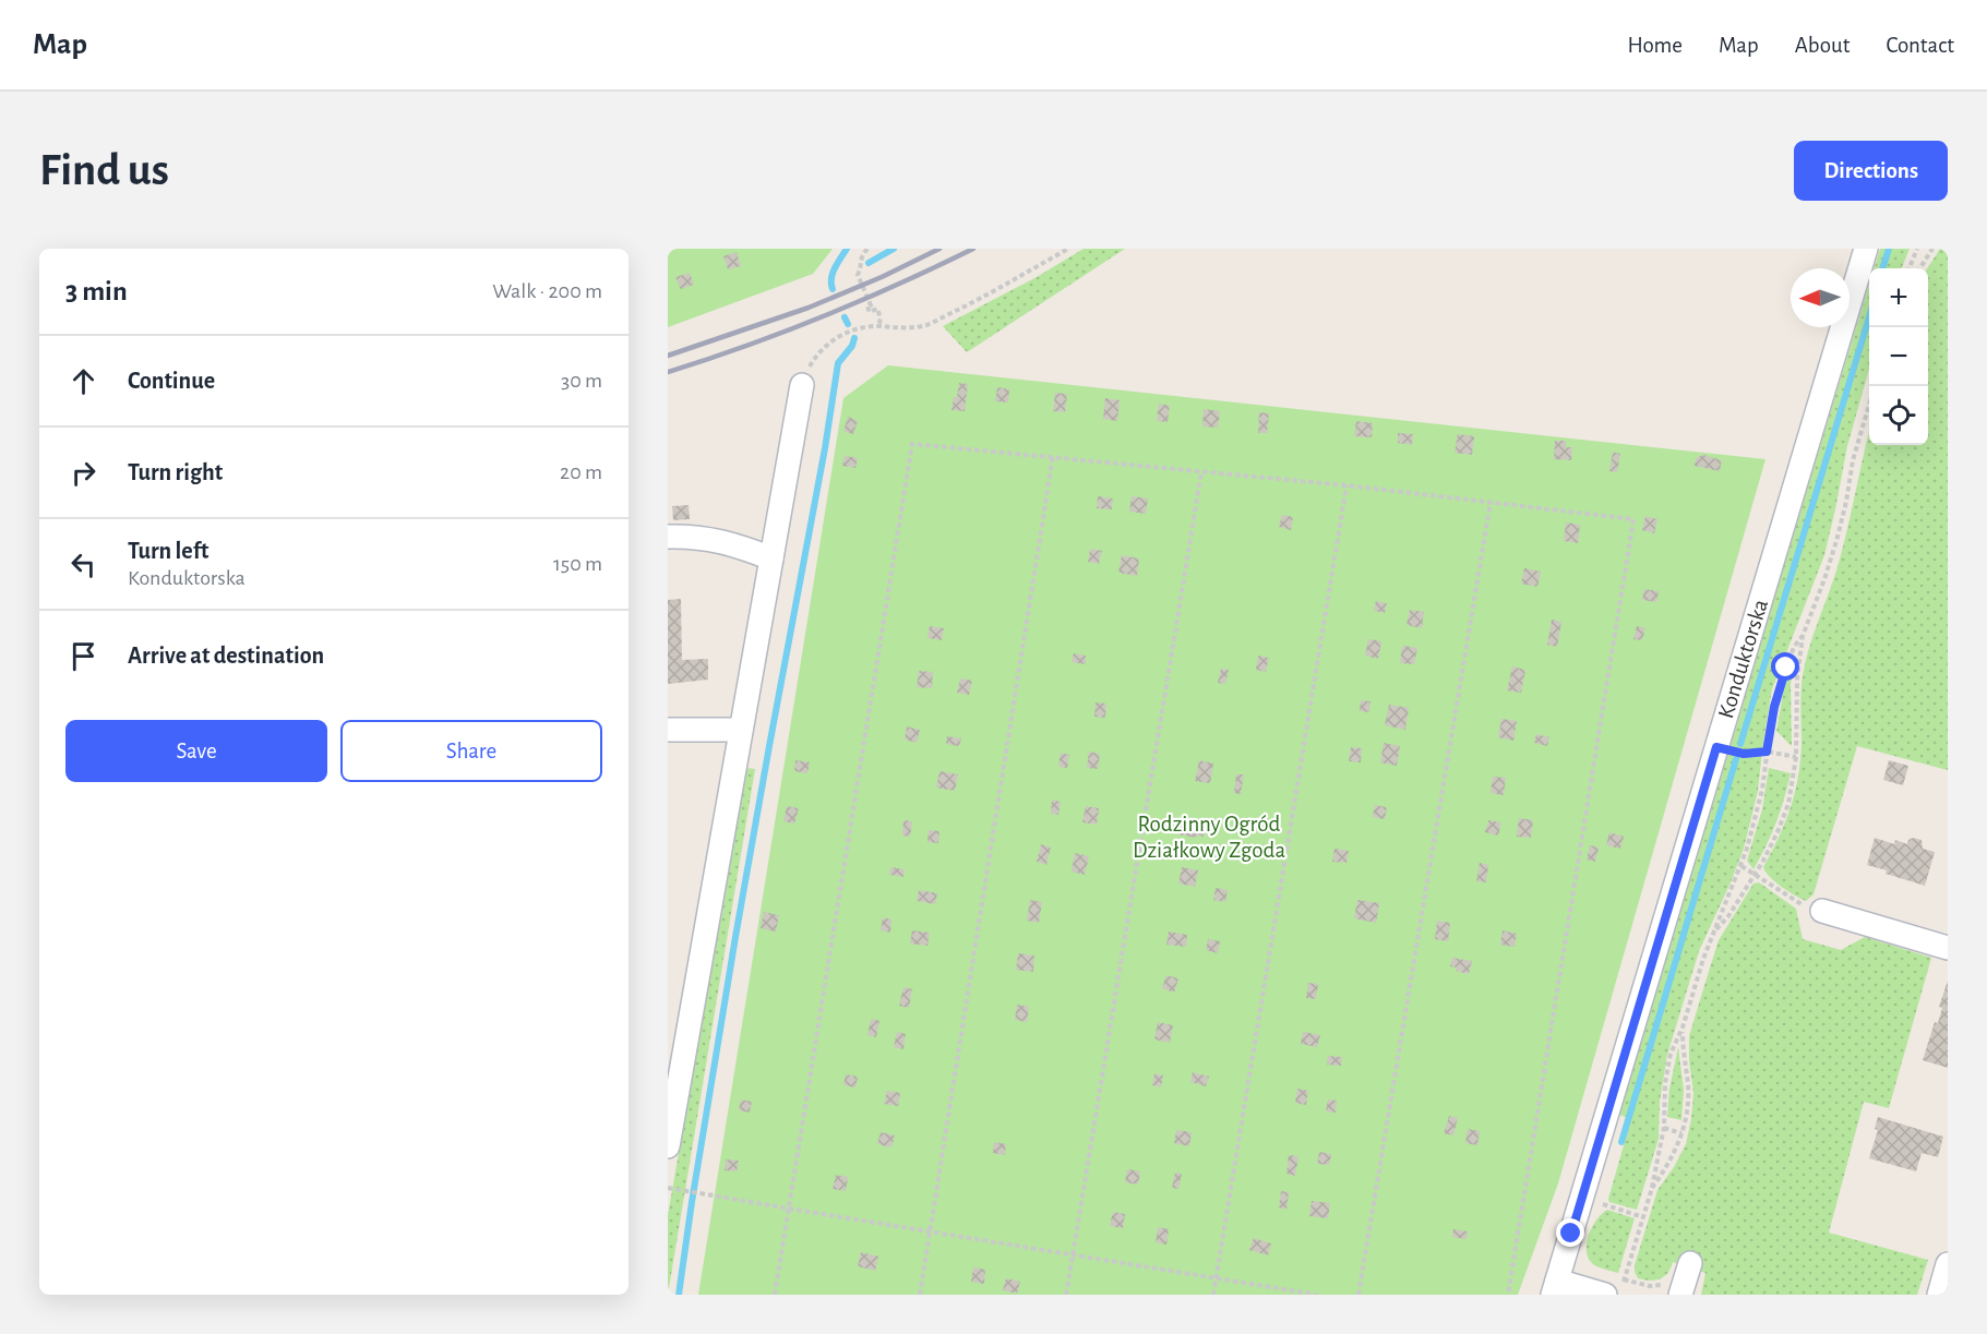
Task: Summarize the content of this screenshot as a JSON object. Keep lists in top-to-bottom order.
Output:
{
  "streets": {
    "street": ["Konduktorska"]
  },
  "parks": ["Rodzinny Ogród Działkowy Zgoda"],
  "north": "left",
  "page": {
    "header": "Map",
    "nav": [
      "Home",
      "Map",
      "About",
      "Contact"
    ],
    "buttons": [
      "Directions",
      ["Save", "Share"]
    ],
    "title": "Find us",
    "heading": ["3 min", "Walk · 200 m"],
    "map_buttons": ["+", "−"],
    "list": [
      ["Continue", "30 m"],
      ["Turn right", "20 m"],
      ["Turn left", "Konduktorska", "150 m"],
      "Arrive at destination"
    ]
  }
}
